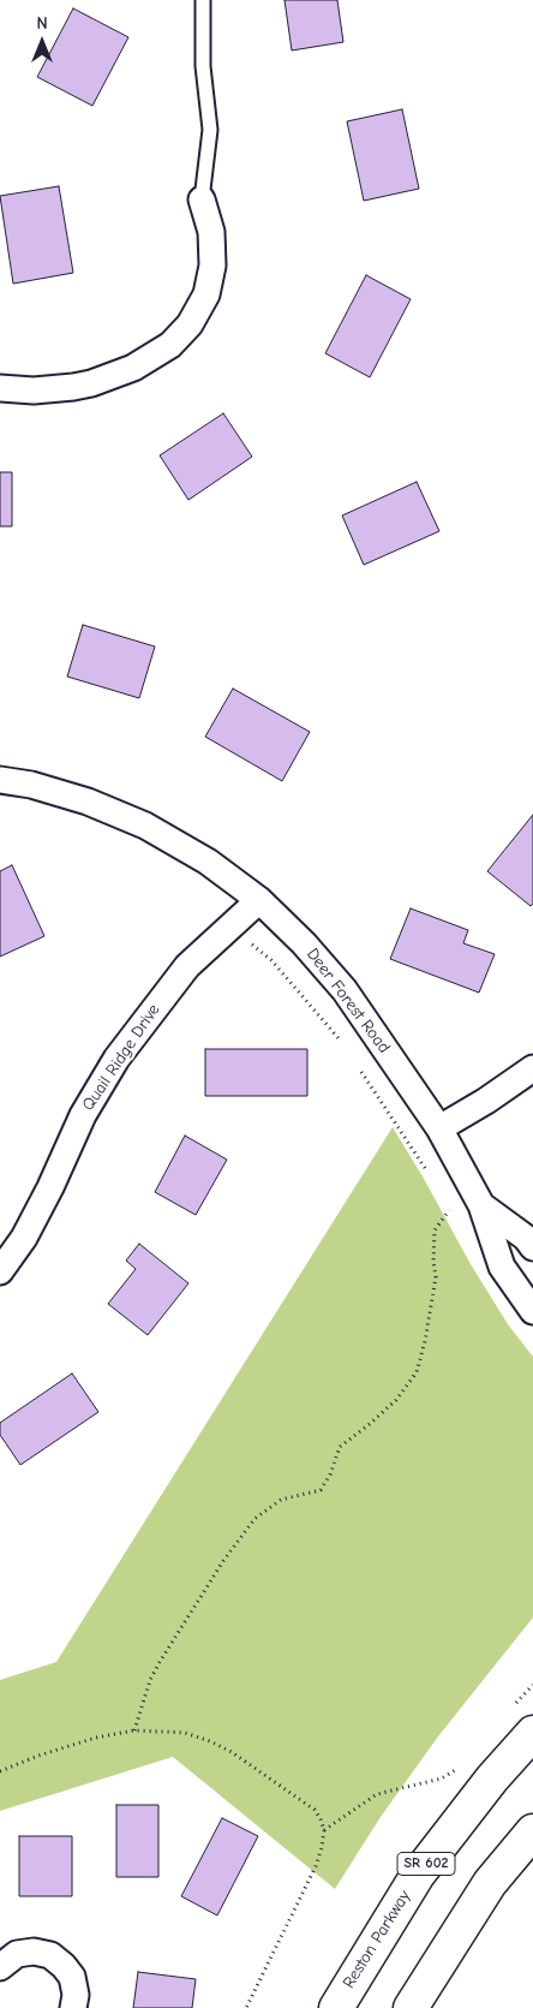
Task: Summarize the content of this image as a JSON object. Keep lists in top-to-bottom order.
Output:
{
  "streets": {
    "main road": ["SR 602", "Reston Parkway"],
    "street": ["Deer Forest Road", "Quail Ridge Drive"]
  },
  "crossings": [
    ["Deer Forest Road", "Quail Ridge Drive"]
  ],
  "north": "top"
}
